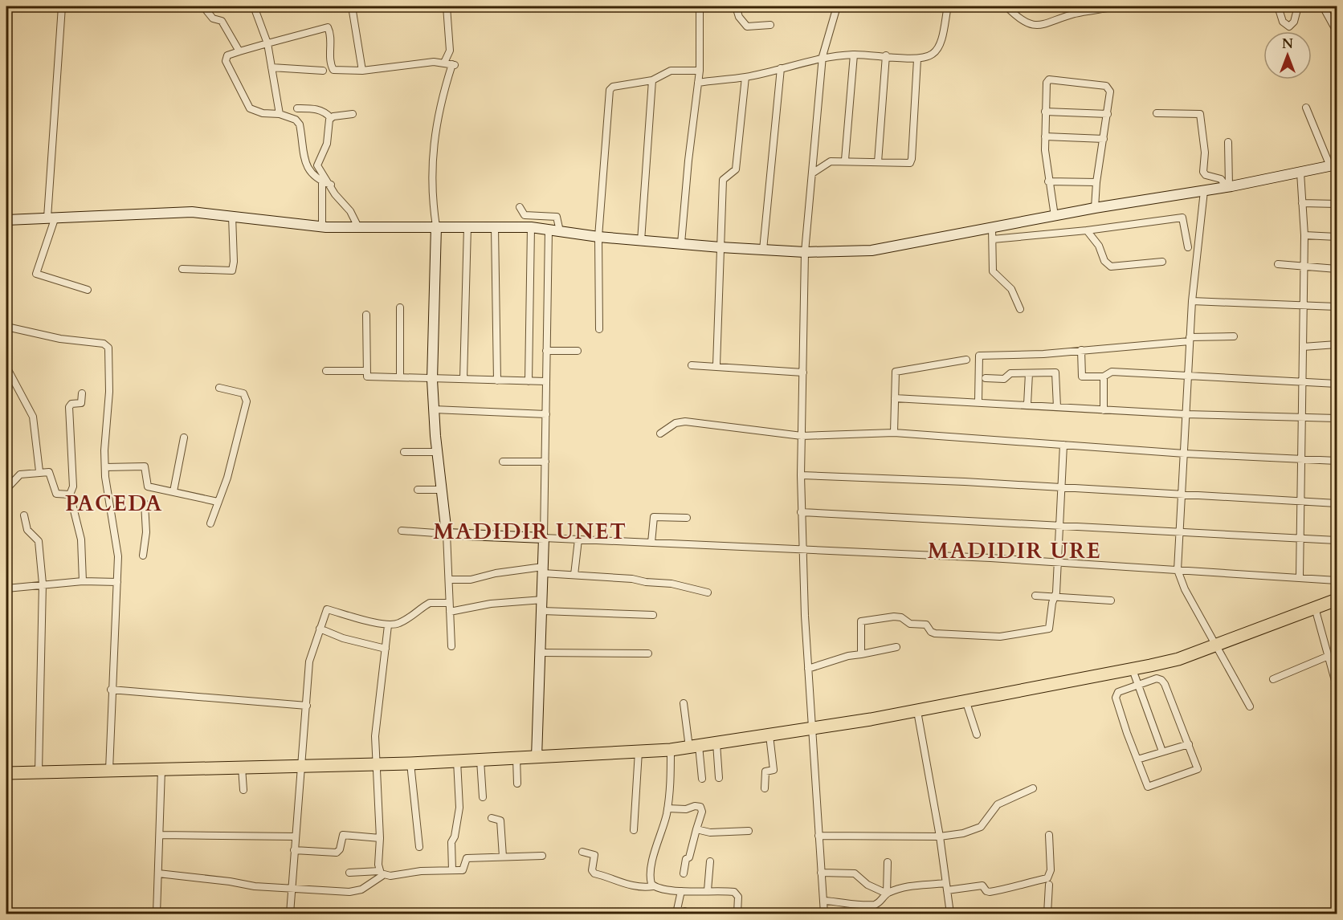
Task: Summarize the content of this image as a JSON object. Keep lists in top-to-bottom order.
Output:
{
  "districts": ["PACEDA", "MADIDIR UNET", "MADIDIR URE"],
  "north": "top"
}
